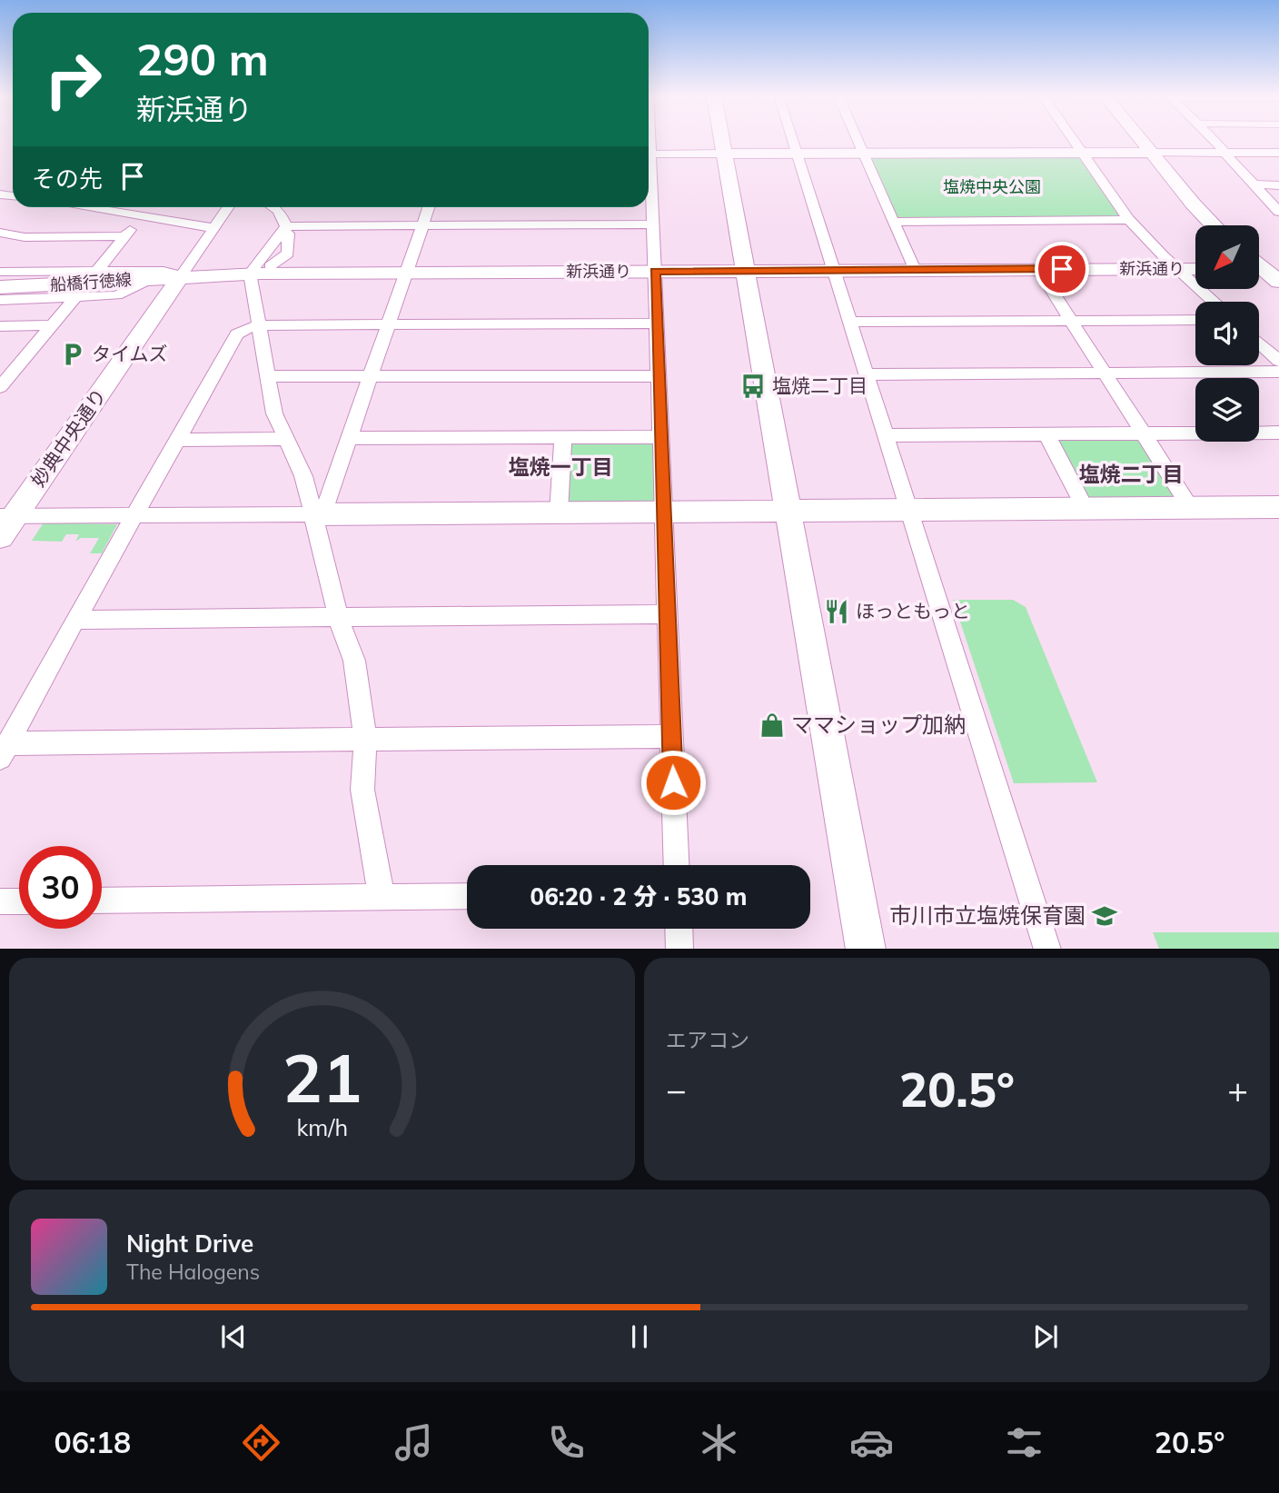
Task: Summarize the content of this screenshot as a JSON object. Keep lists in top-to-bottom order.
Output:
{
  "streets": {
    "street": ["新浜通り", "船橋行徳線", "妙典中央通り"]
  },
  "crossings": [
    ["新浜通り", "船橋行徳線"],
    ["新浜通り", "妙典中央通り"],
    ["船橋行徳線", "妙典中央通り"]
  ],
  "districts": ["塩焼一丁目", "塩焼二丁目"],
  "parks": ["塩焼中央公園"],
  "places": {
    "parking": ["タイムズ"],
    "bus stop": ["塩焼二丁目"],
    "restaurant": ["ほっともっと"],
    "shop": ["ママショップ加納"],
    "school or university": ["市川市立塩焼保育園"]
  },
  "north": "bottom left",
  "page": {
    "turn": ["290 m", "新浜通り"],
    "then": "その先",
    "limit": "30",
    "trip": "06:20 · 2 分 · 530 m",
    "tile": "エアコン",
    "heat": ["−", "20.5°", "+"],
    "song": ["Night Drive", "The Halogens"],
    "tabs": ["06:18", "20.5°"],
    "gauge": ["21", "km/h"]
  }
}
